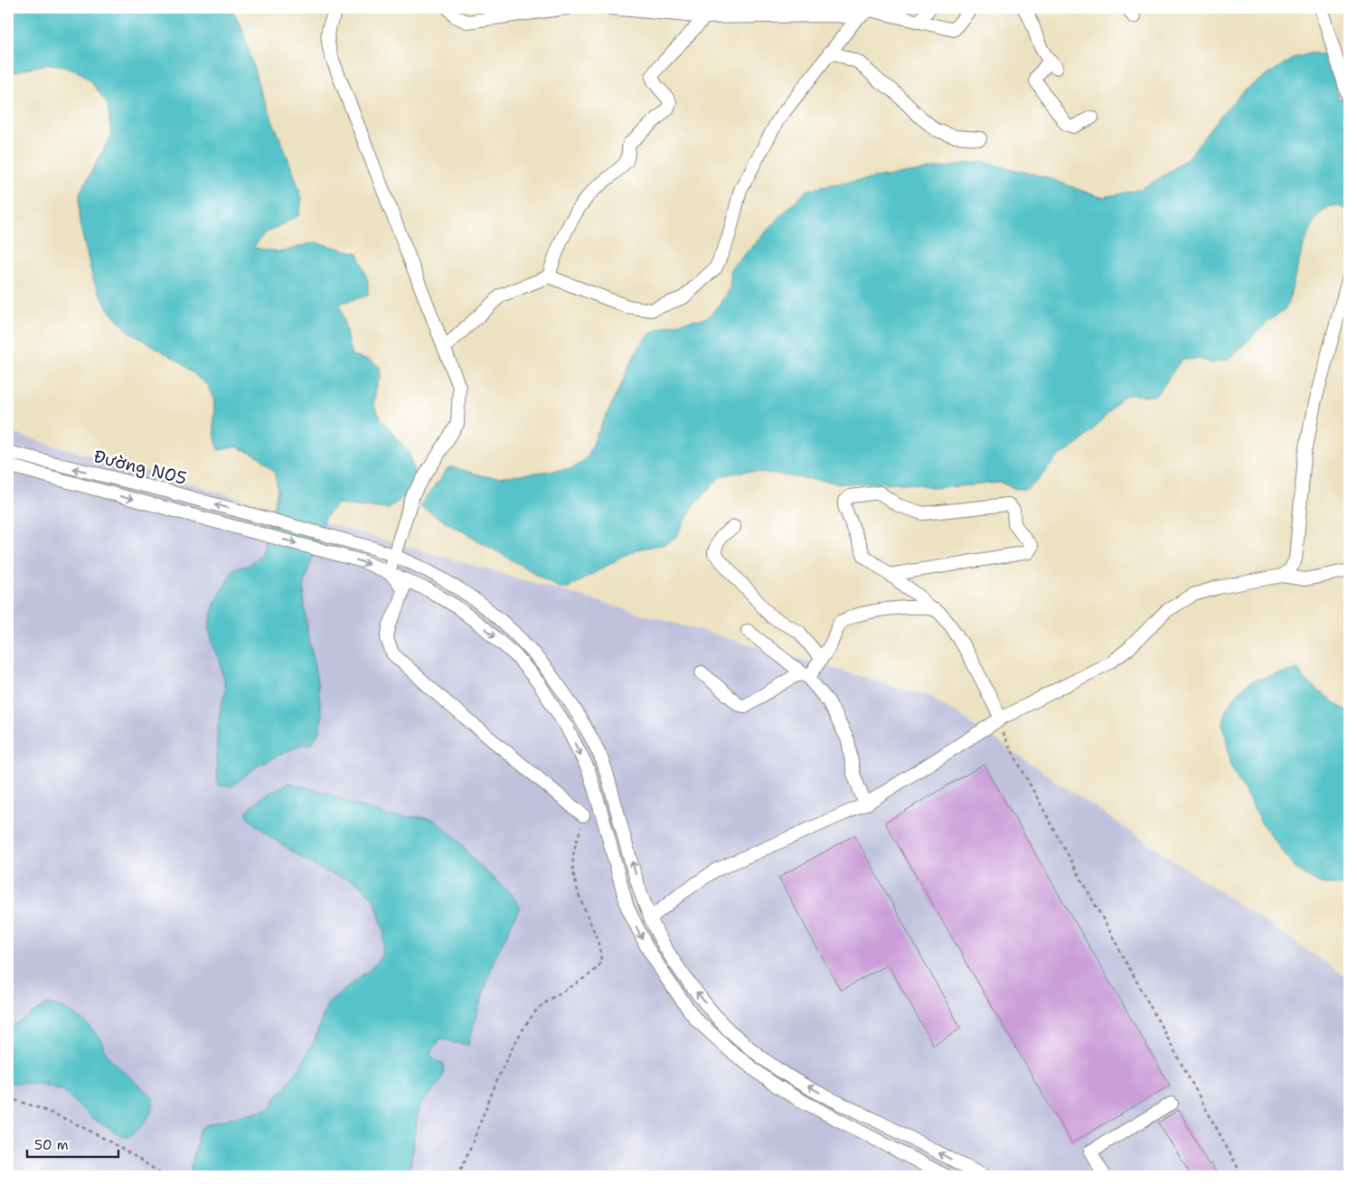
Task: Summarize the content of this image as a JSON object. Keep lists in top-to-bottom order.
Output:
{
  "streets": {
    "street": ["Đường N05"]
  },
  "scale_bar": "50 m"
}
